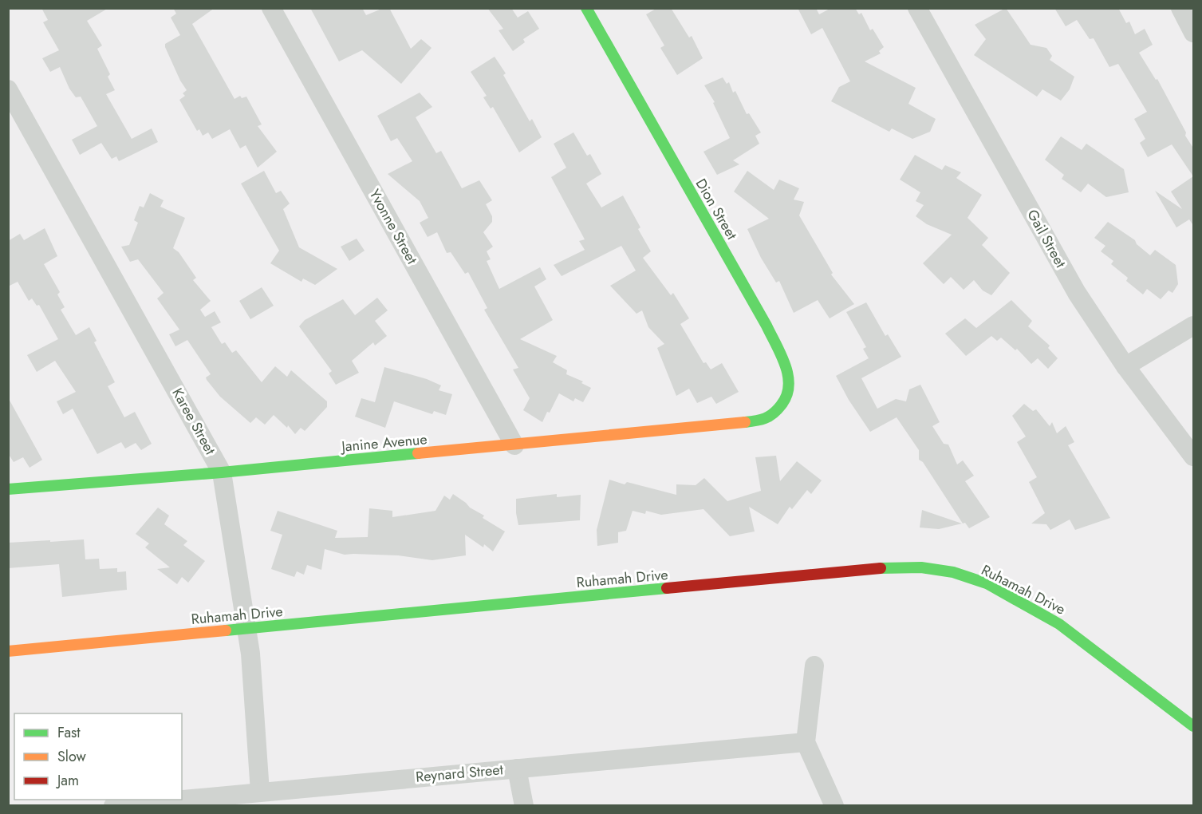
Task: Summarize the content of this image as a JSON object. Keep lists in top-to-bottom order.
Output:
{
  "streets": {
    "street": [
      "Dion Street",
      "Yvonne Street",
      "Gail Street",
      "Karee Street",
      "Janine Avenue",
      "Ruhamah Drive",
      "Reynard Street"
    ]
  },
  "crossings": [
    ["Dion Street", "Janine Avenue"],
    ["Yvonne Street", "Janine Avenue"],
    ["Karee Street", "Janine Avenue"],
    ["Karee Street", "Ruhamah Drive"],
    ["Karee Street", "Reynard Street"]
  ],
  "legend": ["Fast", "Slow", "Jam"]
}
